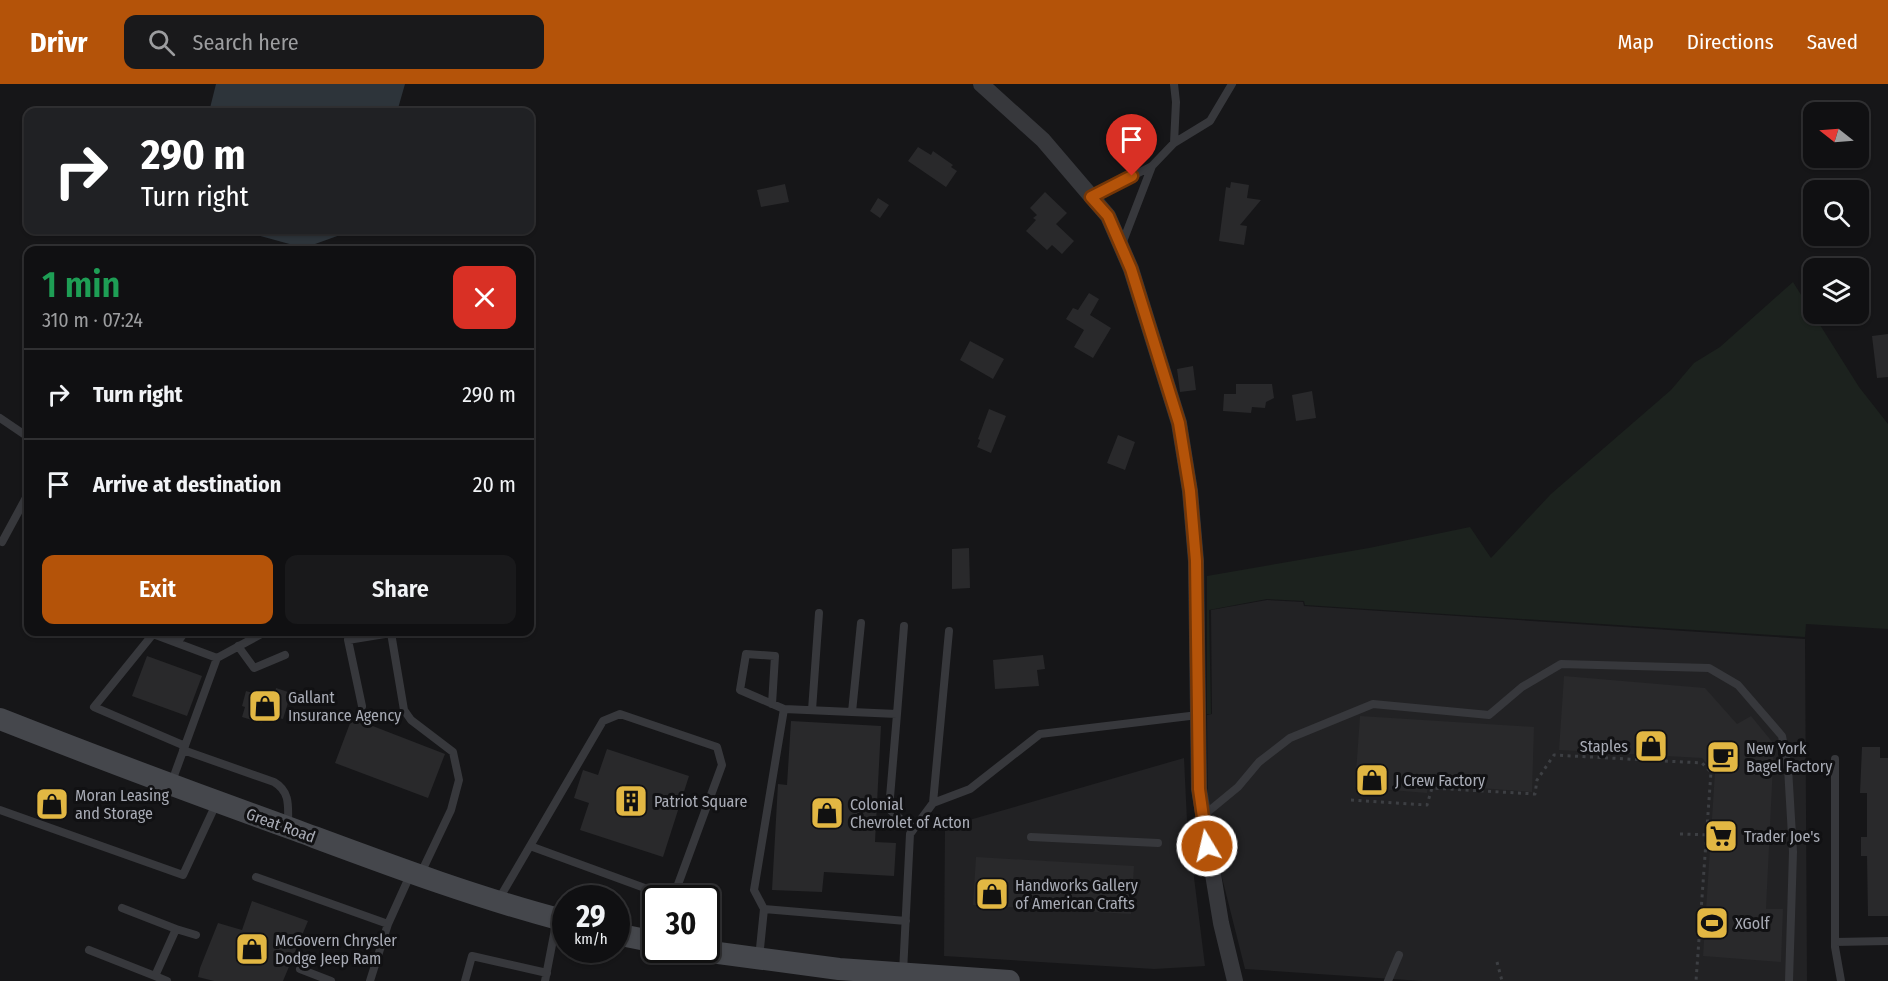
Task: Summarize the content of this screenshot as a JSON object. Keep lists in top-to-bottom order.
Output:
{
  "streets": {
    "main road": ["Great Road"]
  },
  "places": {
    "shop": [
      "Gallant Insurance Agency",
      "Staples",
      "J Crew Factory",
      "Moran Leasing and Storage",
      "Colonial Chevrolet of Acton",
      "Handworks Gallery of American Crafts",
      "McGovern Chrysler Dodge Jeep Ram"
    ],
    "cafe": ["New York Bagel Factory"],
    "building": ["Patriot Square"],
    "supermarket": ["Trader Joe's"],
    "sports": ["XGolf"]
  },
  "north": "left",
  "page": {
    "header": "Drivr",
    "search": "Search here",
    "nav": ["Map", "Directions", "Saved"],
    "turn": ["290 m", "Turn right"],
    "heading": ["1 min", "310 m · 07:24"],
    "list": [
      {
        "name": "Turn right",
        "value": "290 m"
      },
      {
        "name": "Arrive at destination",
        "value": "20 m"
      }
    ],
    "buttons": ["Exit", "Share"],
    "speed": "29 km/h",
    "limit": "30"
  }
}
